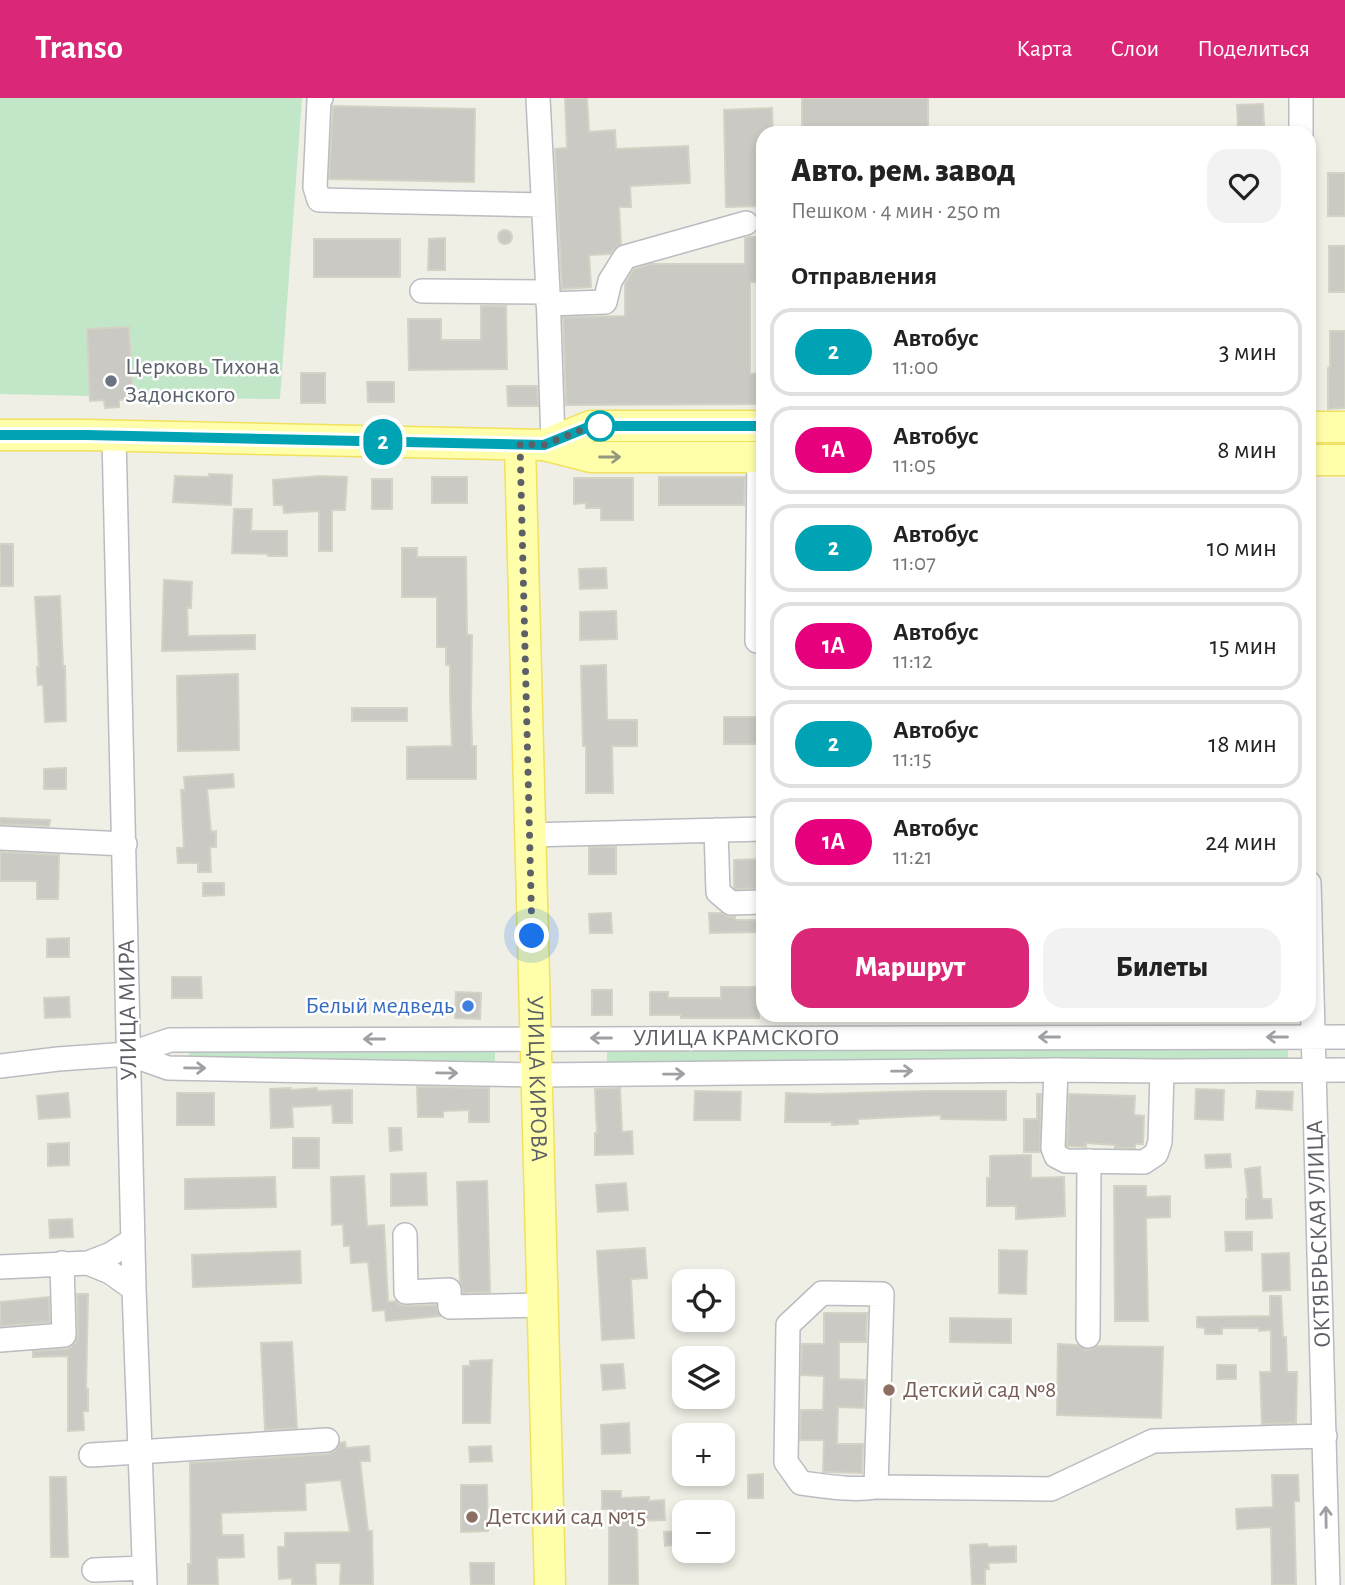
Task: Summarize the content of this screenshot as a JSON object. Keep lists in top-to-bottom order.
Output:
{
  "streets": {
    "main road": ["УЛИЦА КИРОВА"],
    "street": ["УЛИЦА МИРА", "УЛИЦА КРАМСКОГО", "ОКТЯБРЬСКАЯ УЛИЦА"]
  },
  "crossings": [
    ["УЛИЦА МИРА", "УЛИЦА КРАМСКОГО"],
    ["УЛИЦА КРАМСКОГО", "УЛИЦА КИРОВА"],
    ["УЛИЦА КРАМСКОГО", "ОКТЯБРЬСКАЯ УЛИЦА"]
  ],
  "places": [
    "Церковь Тихона Задонского",
    "Белый медведь",
    "Детский сад №8",
    "Детский сад №15"
  ],
  "lines": ["bus line 2"],
  "page": {
    "header": "Transo",
    "nav": ["Карта", "Слои", "Поделиться"],
    "on_map": "2",
    "heading": [
      ["Авто. рем. завод", "Пешком · 4 мин · 250 m"],
      "Отправления"
    ],
    "list": [
      {
        "mark": "2",
        "name": "Автобус",
        "note": "11:00",
        "value": "3 мин"
      },
      {
        "mark": "1А",
        "name": "Автобус",
        "note": "11:05",
        "value": "8 мин"
      },
      {
        "mark": "2",
        "name": "Автобус",
        "note": "11:07",
        "value": "10 мин"
      },
      {
        "mark": "1А",
        "name": "Автобус",
        "note": "11:12",
        "value": "15 мин"
      },
      {
        "mark": "2",
        "name": "Автобус",
        "note": "11:15",
        "value": "18 мин"
      },
      {
        "mark": "1А",
        "name": "Автобус",
        "note": "11:21",
        "value": "24 мин"
      }
    ],
    "buttons": ["Маршрут", "Билеты"],
    "map_buttons": ["+", "−"]
  }
}
